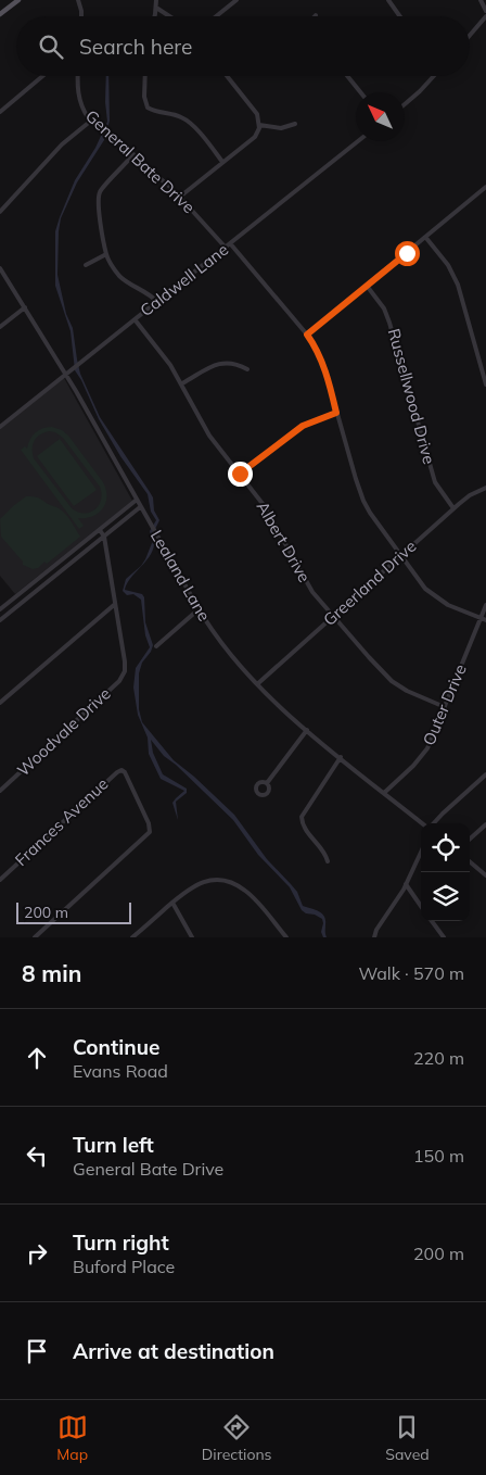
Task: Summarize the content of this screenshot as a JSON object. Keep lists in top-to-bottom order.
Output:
{
  "streets": {
    "street": [
      "General Bate Drive",
      "Caldwell Lane",
      "Russellwood Drive",
      "Albert Drive",
      "Lealand Lane",
      "Greerland Drive",
      "Outer Drive",
      "Woodvale Drive",
      "Frances Avenue"
    ]
  },
  "crossings": [
    ["General Bate Drive", "Caldwell Lane"],
    ["Caldwell Lane", "Albert Drive"],
    ["Caldwell Lane", "Lealand Lane"],
    ["Russellwood Drive", "Greerland Drive"],
    ["Albert Drive", "Greerland Drive"],
    ["Albert Drive", "Outer Drive"],
    ["Lealand Lane", "Greerland Drive"],
    ["Lealand Lane", "Outer Drive"]
  ],
  "scale_bar": "200 m",
  "north": "top left",
  "page": {
    "search": "Search here",
    "scale": "200 m",
    "heading": ["8 min", "Walk · 570 m"],
    "list": [
      ["Continue", "Evans Road", "220 m"],
      ["Turn left", "General Bate Drive", "150 m"],
      ["Turn right", "Buford Place", "200 m"],
      "Arrive at destination"
    ],
    "nav": ["Map", "Directions", "Saved"]
  }
}
